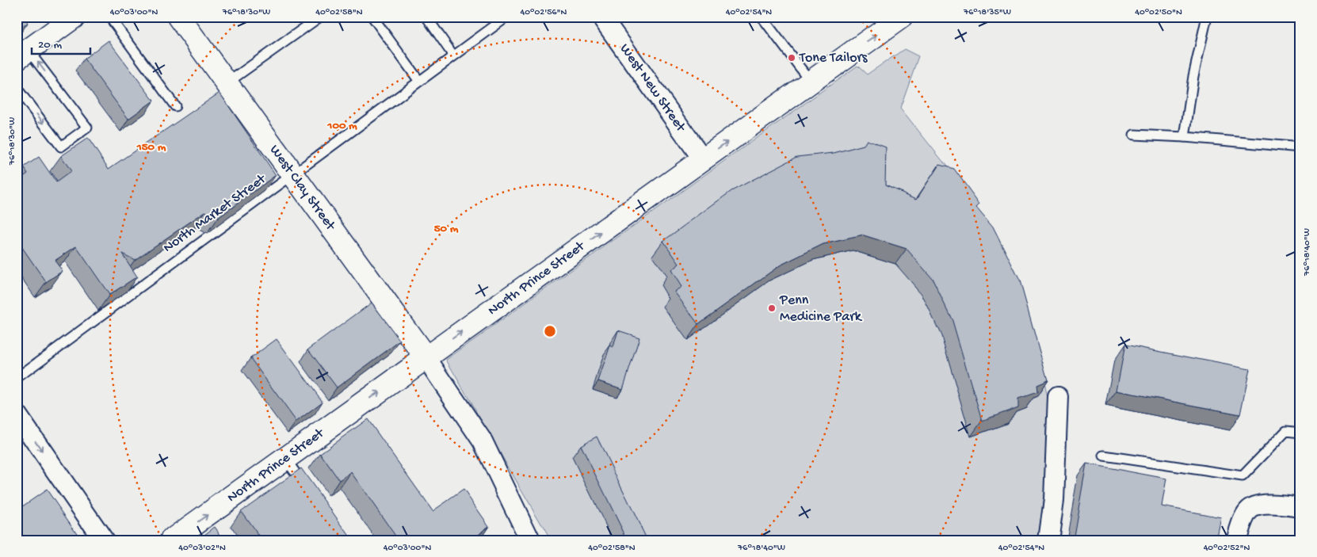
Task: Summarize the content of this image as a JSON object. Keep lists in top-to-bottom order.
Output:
{
  "streets": {
    "main road": ["West Clay Street", "North Prince Street"],
    "street": ["West New Street"],
    "lane": ["North Market Street"]
  },
  "crossings": [
    ["West New Street", "North Prince Street"],
    ["West Clay Street", "North Market Street"],
    ["West Clay Street", "North Prince Street"]
  ],
  "one_way": ["North Prince Street"],
  "places": ["Tone Tailors", "Penn Medicine Park"],
  "scale_bar": "20 m",
  "coordinates": [
    "40°03'00\"N",
    "76°18'30\"W",
    "40°02'58\"N",
    "40°02'56\"N",
    "40°02'54\"N",
    "76°18'35\"W",
    "40°02'50\"N",
    "76°18'40\"W",
    "40°03'02\"N",
    "40°02'52\"N"
  ],
  "rings": ["100 m", "150 m", "50 m"]
}
